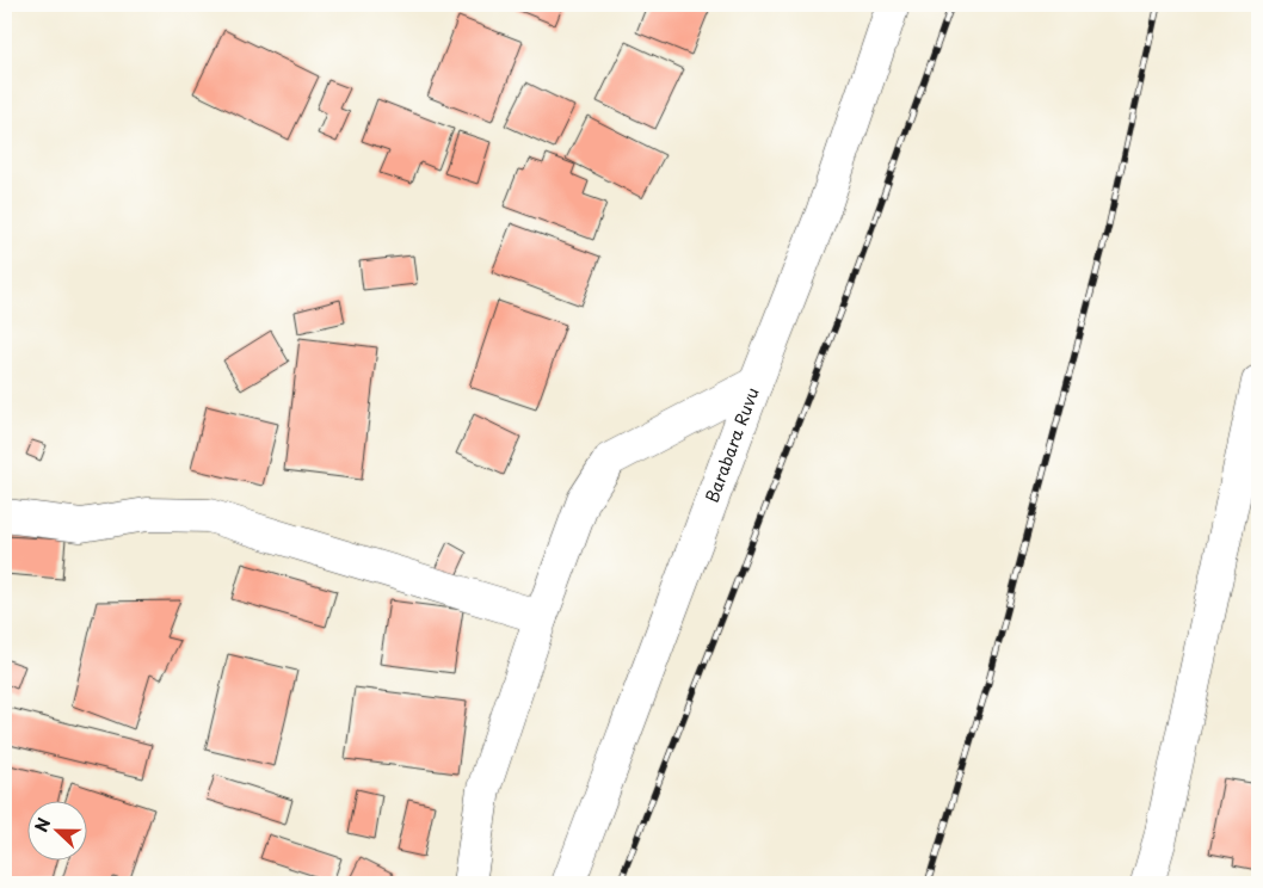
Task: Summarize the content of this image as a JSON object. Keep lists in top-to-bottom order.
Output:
{
  "streets": {
    "street": ["Barabara Ruvu"]
  },
  "north": "left"
}
